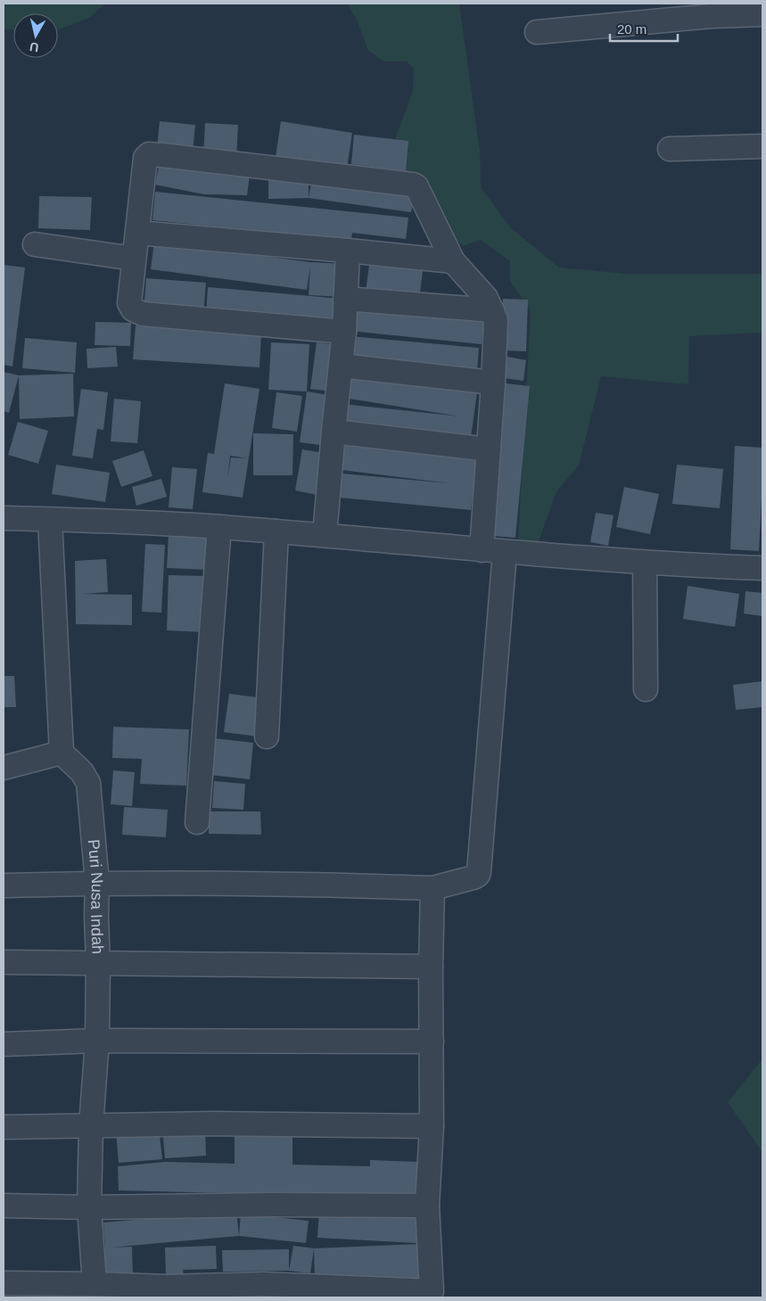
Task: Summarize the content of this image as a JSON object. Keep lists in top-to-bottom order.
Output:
{
  "streets": {
    "street": ["Puri Nusa Indah"]
  },
  "scale_bar": "20 m",
  "north": "bottom"
}
